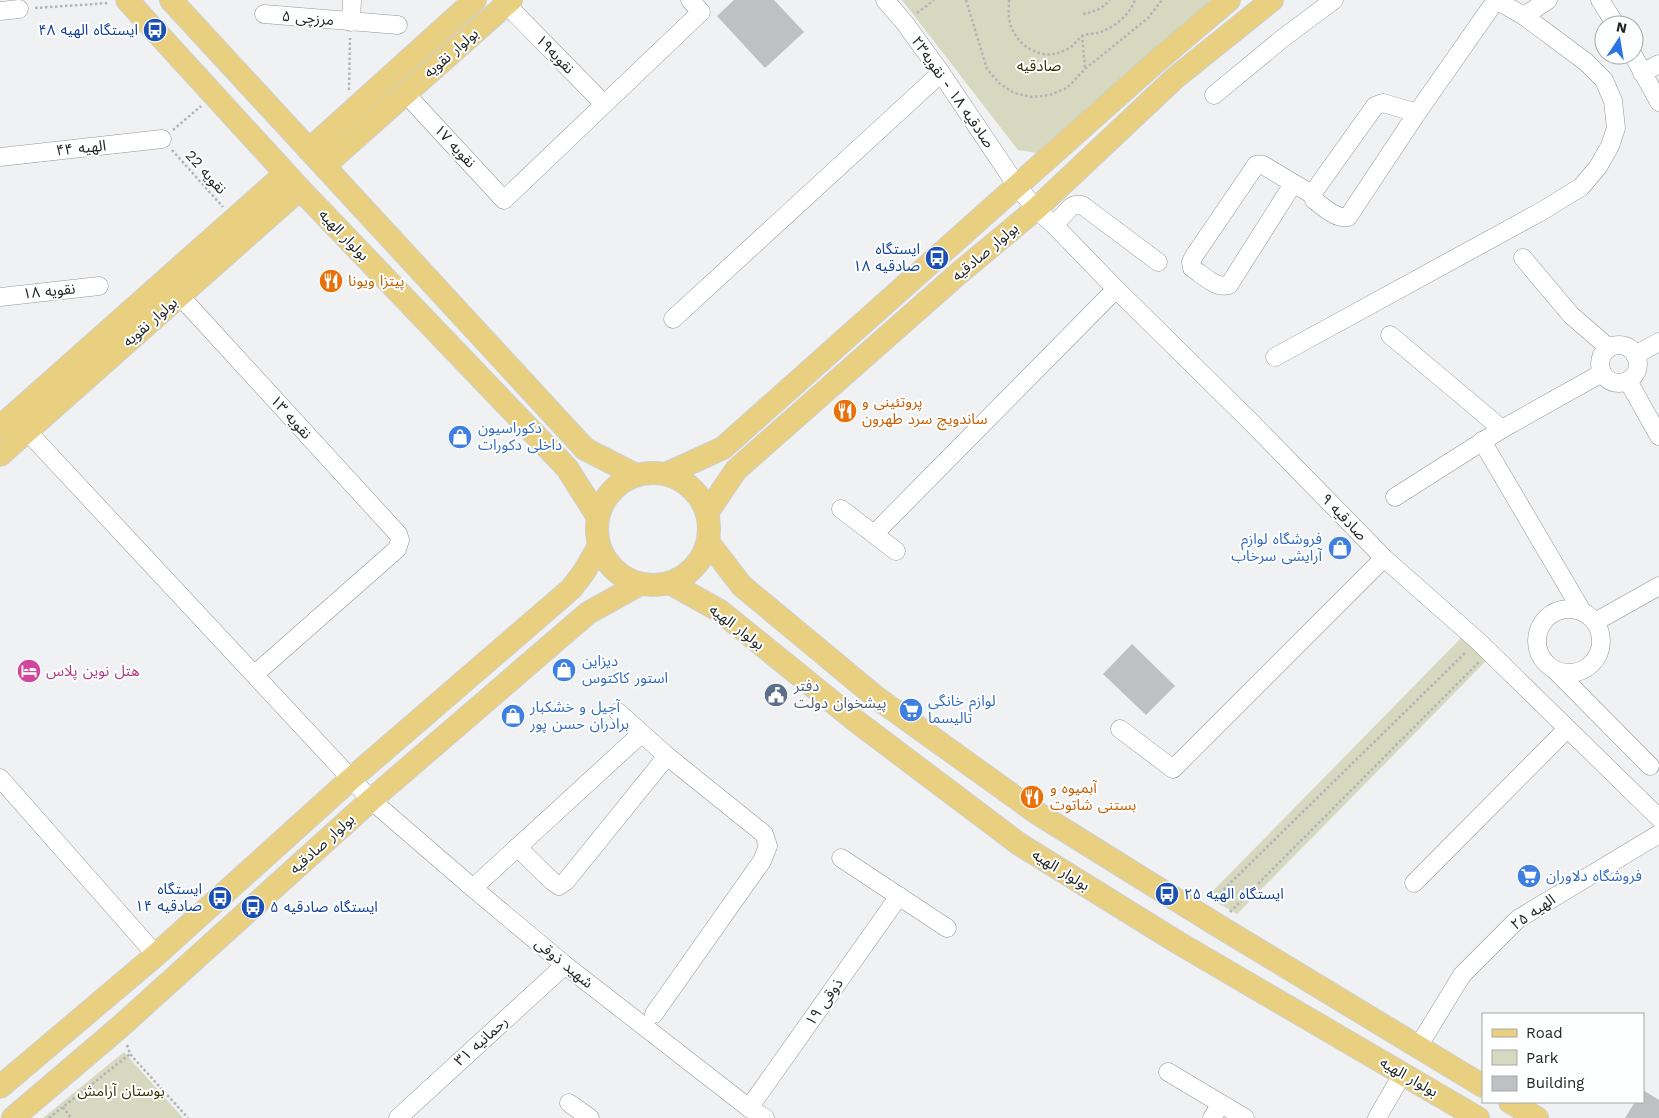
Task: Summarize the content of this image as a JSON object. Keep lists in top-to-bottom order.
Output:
{
  "streets": {
    "main road": ["بولوار نقویه", "بولوار الهیه", "بولوار صادقیه"],
    "street": [
      "مرزچی ۵",
      "نقویه۱۹",
      "صادقیه ۱۸ - نقویه۲۳",
      "نقویه ۱۷",
      "الهیه ۴۴",
      "نقویه ۱۸",
      "نقویه ۱۳",
      "صادقیه ۹",
      "الهیه ۲۵",
      "شهید ذوقی",
      "ذوقی ۱۹",
      "رحمانیه ۳۱"
    ],
    "path": ["نقویه 22"]
  },
  "crossings": [
    ["بولوار نقویه", "نقویه۱۹"],
    ["بولوار نقویه", "نقویه ۱۷"],
    ["بولوار نقویه", "نقویه 22"],
    ["بولوار نقویه", "بولوار الهیه"],
    ["بولوار نقویه", "نقویه ۱۳"],
    ["بولوار نقویه", "شهید ذوقی"],
    ["نقویه۱۹", "نقویه ۱۷"],
    ["صادقیه ۱۸ - نقویه۲۳", "بولوار صادقیه"],
    ["صادقیه ۱۸ - نقویه۲۳", "صادقیه ۹"],
    ["الهیه ۴۴", "نقویه 22"],
    ["بولوار الهیه", "بولوار صادقیه"],
    ["بولوار الهیه", "الهیه ۲۵"],
    ["بولوار صادقیه", "صادقیه ۹"],
    ["بولوار صادقیه", "شهید ذوقی"],
    ["نقویه ۱۳", "شهید ذوقی"],
    ["شهید ذوقی", "ذوقی ۱۹"],
    ["شهید ذوقی", "رحمانیه ۳۱"]
  ],
  "parks": ["صادقیه", "بوستان آرامش"],
  "places": {
    "bus stop": [
      "ایستگاه الهیه ۴۸",
      "ایستگاه صادقیه ۱۸",
      "ایستگاه الهیه ۲۵",
      "ایستگاه صادقیه ۱۴",
      "ایستگاه صادقیه ۵"
    ],
    "restaurant": ["پیتزا ویونا", "پروتئینی و ساندویچ سرد طهرون", "آبمیوه و بستنی شاتوت"],
    "shop": [
      "دکوراسیون داخلی دکورات",
      "فروشگاه لوازم آرایشی سرخاب",
      "دیزاین استور کاکتوس",
      "آجیل و خشکبار برادران حسن پور"
    ],
    "hotel": ["هتل نوین پلاس"],
    "public building": ["دفتر پیشخوان دولت"],
    "supermarket": ["لوازم خانگی تالیسما", "فروشگاه دلاوران"]
  },
  "legend": ["Road", "Park", "Building"],
  "north": "top"
}
